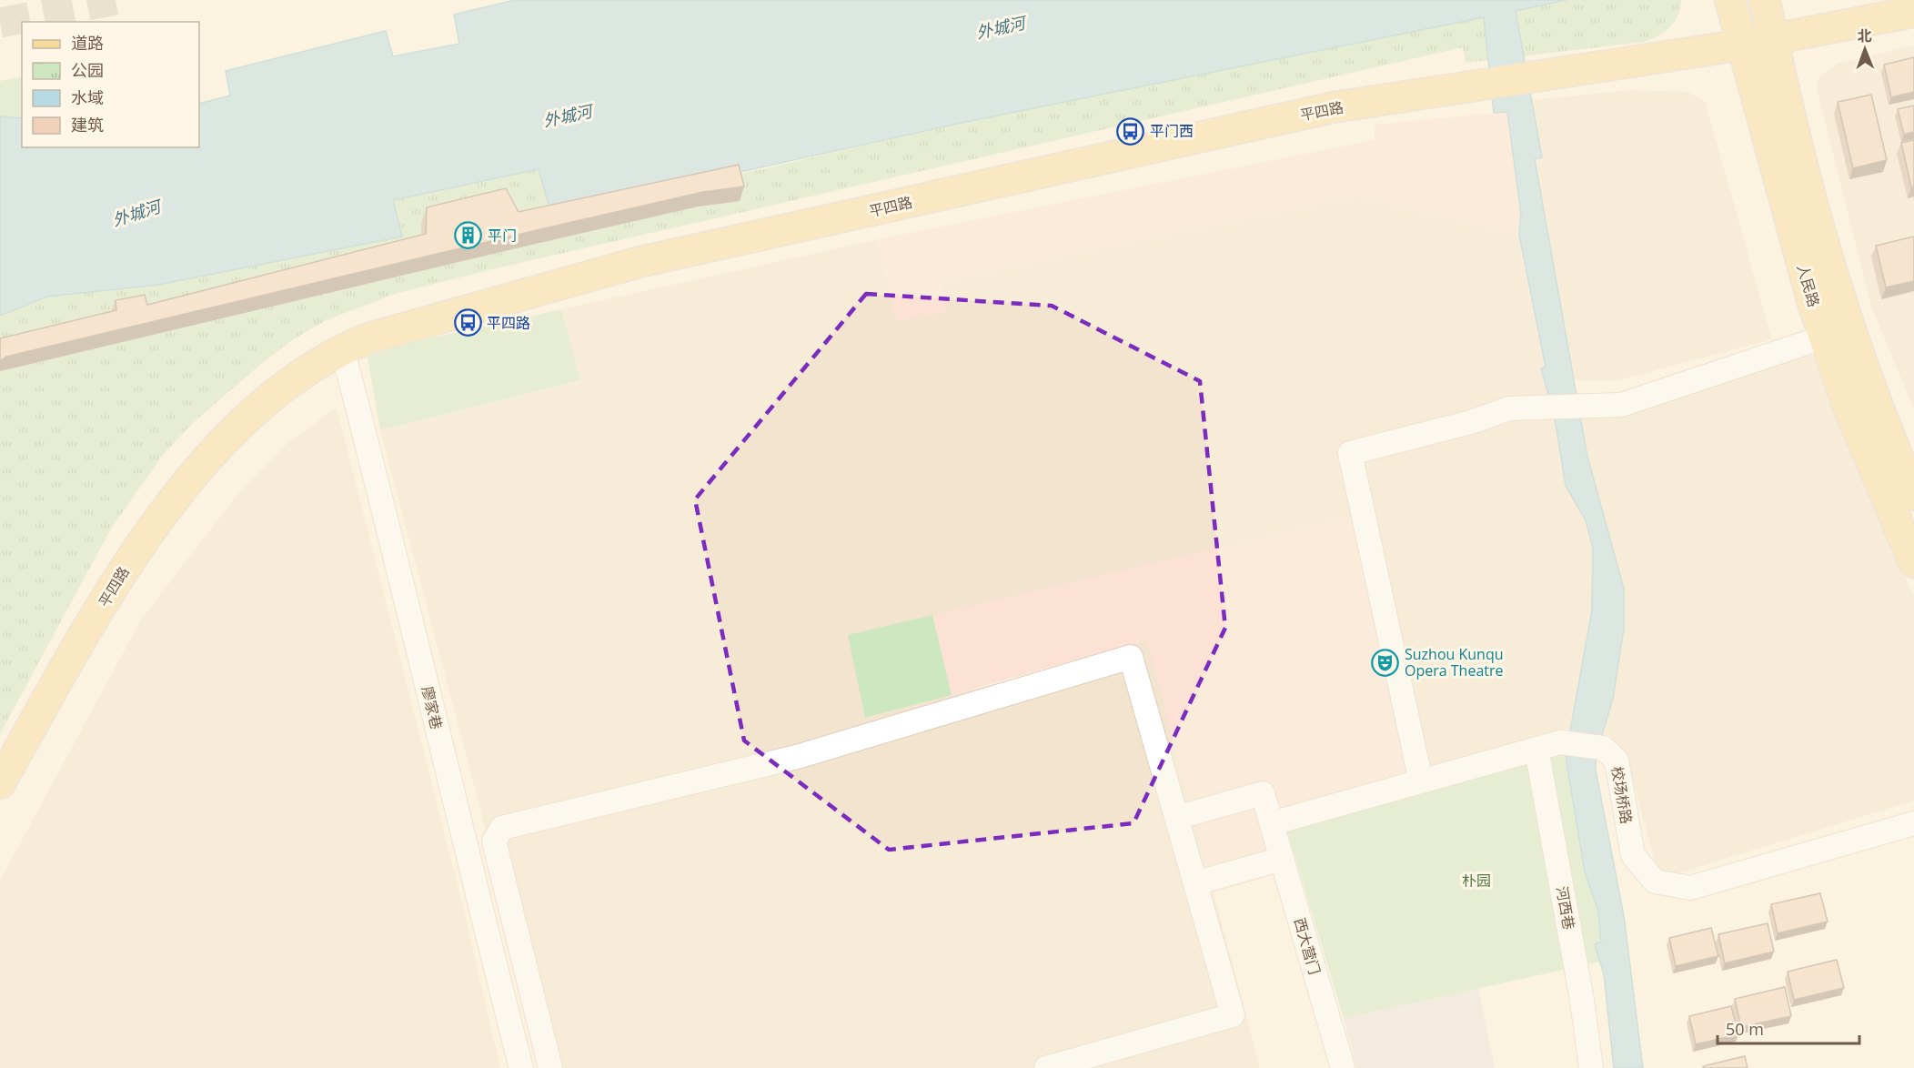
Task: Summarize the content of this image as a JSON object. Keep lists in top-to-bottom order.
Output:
{
  "streets": {
    "main road": ["平四路", "人民路"],
    "street": [
      "廖家巷",
      "校场桥路",
      "河西巷",
      "西大营门"
    ]
  },
  "crossings": [
    ["平四路", "人民路"],
    ["平四路", "廖家巷"],
    ["校场桥路", "河西巷"],
    ["校场桥路", "西大营门"]
  ],
  "water": ["外城河"],
  "parks": ["朴园"],
  "places": {
    "bus stop": ["平门西", "平四路"],
    "building": ["平门"],
    "theatre": ["Suzhou Kunqu Opera Theatre"]
  },
  "legend": [
    "道路",
    "公园",
    "水域",
    "建筑"
  ],
  "scale_bar": "50 m",
  "north": "top"
}
